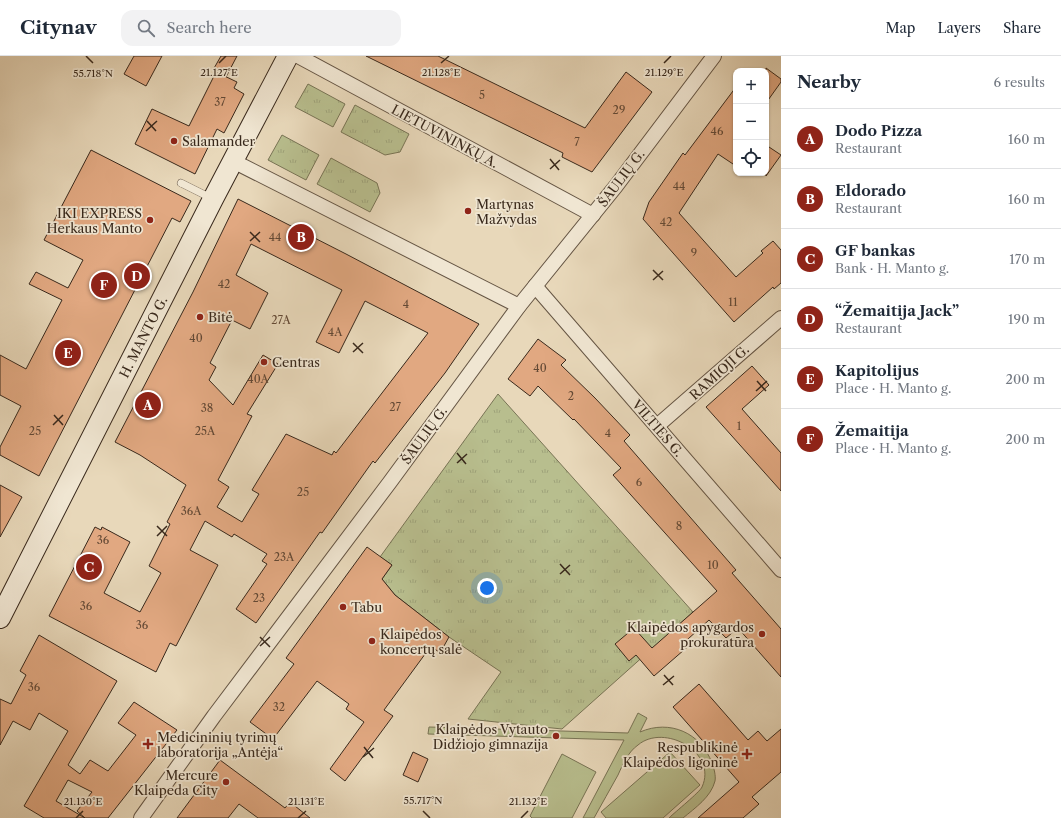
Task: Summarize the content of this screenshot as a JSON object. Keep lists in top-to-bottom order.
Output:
{
  "streets": {
    "main road": ["H. MANTO G."],
    "street": [
      "LIETUVININKŲ A.",
      "ŠAULIŲ G.",
      "RAMIOJI G.",
      "VILTIES G."
    ]
  },
  "crossings": [
    ["LIETUVININKŲ A.", "ŠAULIŲ G."],
    ["ŠAULIŲ G.", "VILTIES G."],
    ["RAMIOJI G.", "VILTIES G."]
  ],
  "places": {
    "other": [
      "Salamander",
      "Martynas Mažvydas",
      "IKI EXPRESS Herkaus Manto",
      "Bitė",
      "Centras",
      "Tabu",
      "Klaipėdos apygardos prokuratūra",
      "Klaipėdos koncertų salė",
      "Klaipėdos Vytauto Didžiojo gimnazija",
      "Mercure Klaipeda City"
    ],
    "health": ["Medicininių tyrimų laboratorija „Antėja“", "Respublikinė Klaipėdos ligoninė"]
  },
  "house_numbers": [
    "5",
    "37",
    "29",
    "46",
    "7",
    "44",
    "42",
    "44",
    "9",
    "42",
    "11",
    "4",
    "27A",
    "4A",
    "40",
    "40",
    "40A",
    "2",
    "27",
    "38",
    "1",
    "25",
    "25A",
    "4",
    "6",
    "25",
    "36A",
    "8",
    "36",
    "23A",
    "10",
    "23",
    "36",
    "36",
    "36",
    "32"
  ],
  "page": {
    "header": "Citynav",
    "search": "Search here",
    "nav": ["Map", "Layers", "Share"],
    "heading": ["Nearby", "6 results"],
    "map_buttons": ["+", "−"],
    "list": [
      {
        "mark": "A",
        "name": "Dodo Pizza",
        "note": "Restaurant",
        "value": "160 m"
      },
      {
        "mark": "B",
        "name": "Eldorado",
        "note": "Restaurant",
        "value": "160 m"
      },
      {
        "mark": "C",
        "name": "GF bankas",
        "note": "Bank · H. Manto g.",
        "value": "170 m"
      },
      {
        "mark": "D",
        "name": "“Žemaitija Jack”",
        "note": "Restaurant",
        "value": "190 m"
      },
      {
        "mark": "E",
        "name": "Kapitolijus",
        "note": "Place · H. Manto g.",
        "value": "200 m"
      },
      {
        "mark": "F",
        "name": "Žemaitija",
        "note": "Place · H. Manto g.",
        "value": "200 m"
      }
    ],
    "pins": [
      "B",
      "D",
      "F",
      "E",
      "A",
      "C"
    ]
  },
  "coordinates": [
    "21.127°E",
    "21.128°E",
    "21.129°E",
    "55.718°N",
    "55.717°N",
    "21.130°E",
    "21.131°E",
    "21.132°E"
  ]
}
